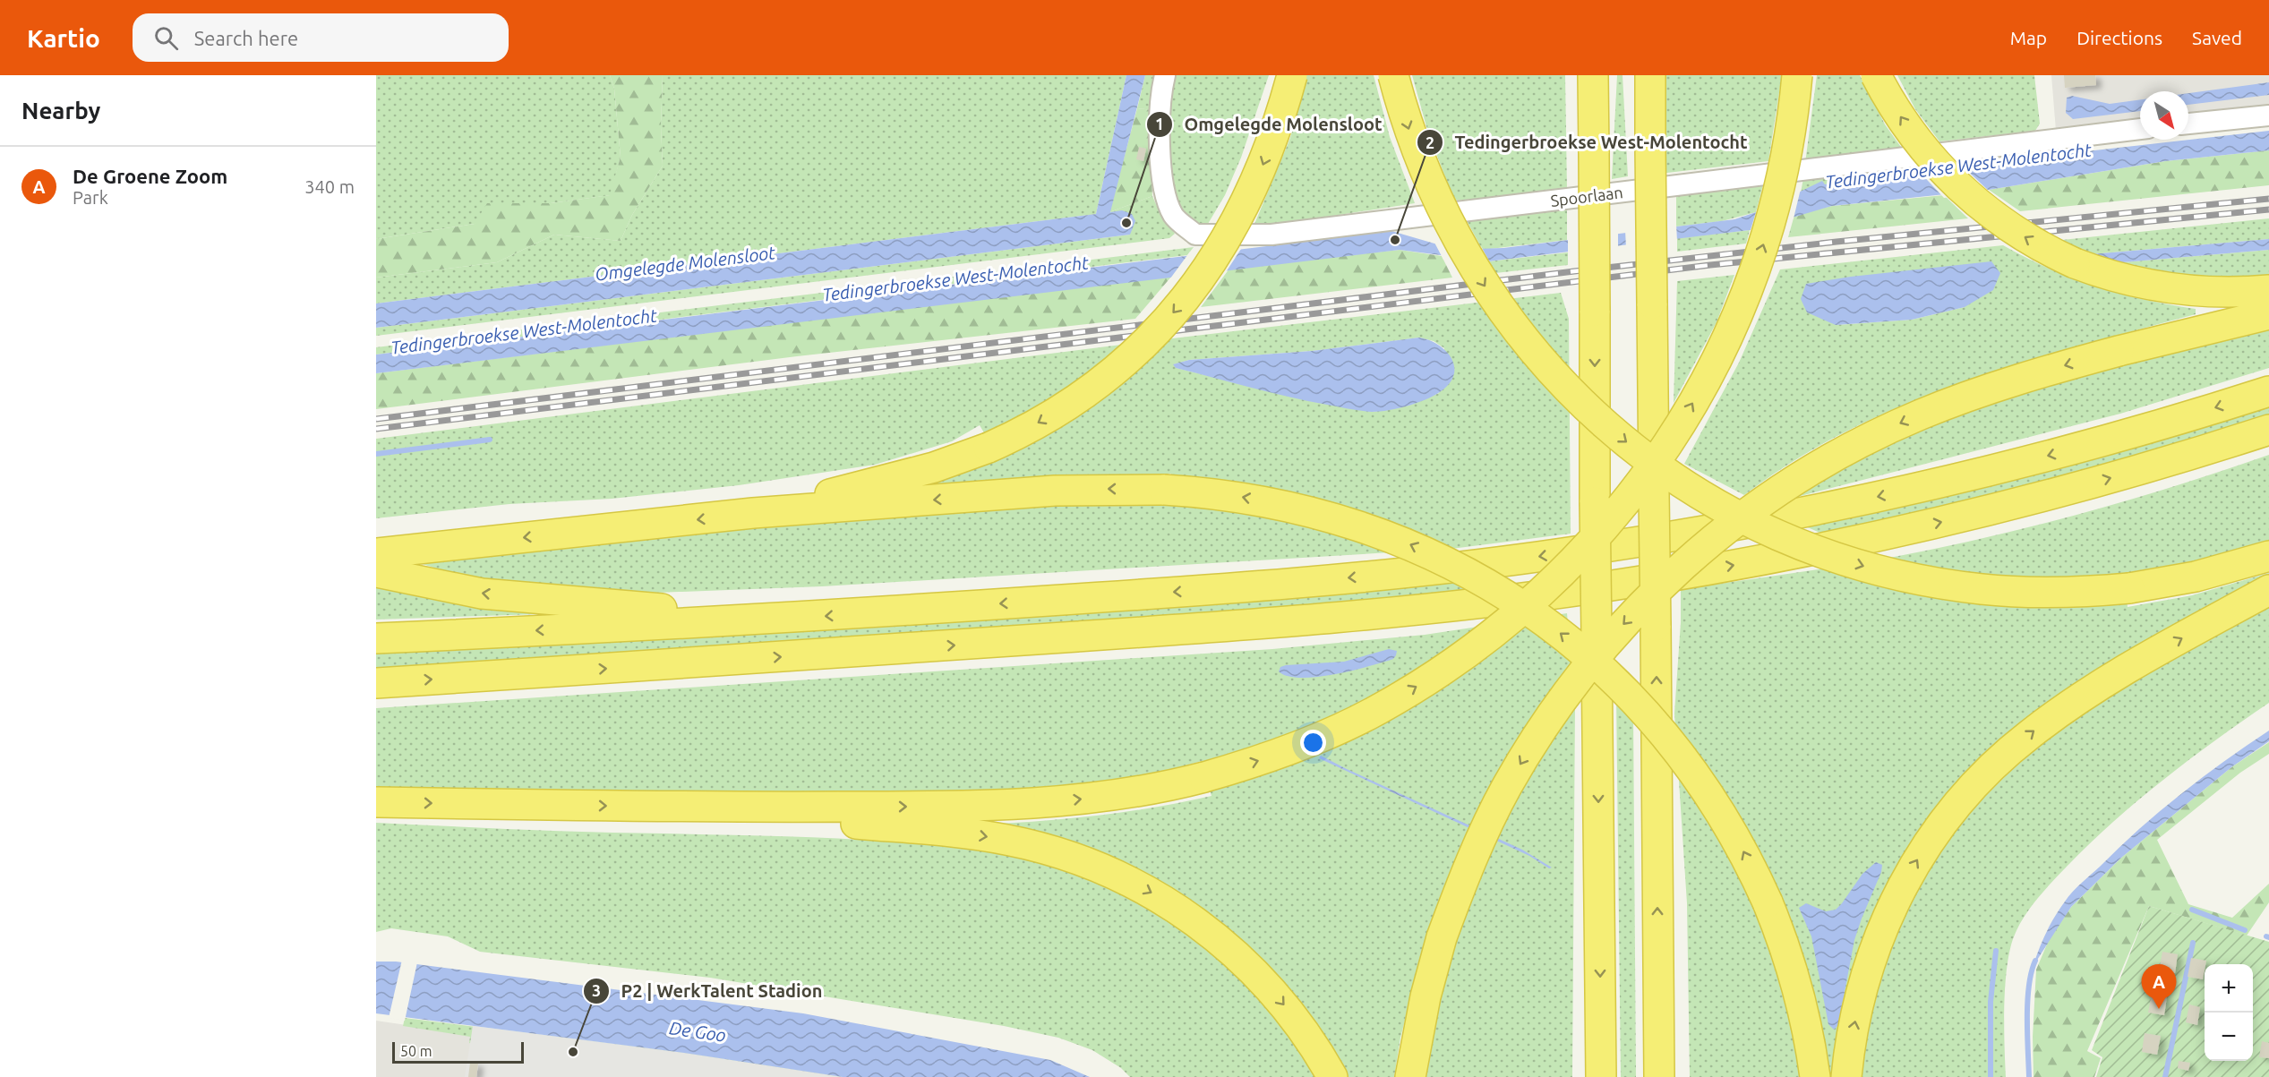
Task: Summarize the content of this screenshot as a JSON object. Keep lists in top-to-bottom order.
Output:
{
  "streets": {
    "street": ["Spoorlaan"]
  },
  "water": ["Tedingerbroekse West-Molentocht", "Omgelegde Molensloot", "De Goo"],
  "places": ["Omgelegde Molensloot", "Tedingerbroekse West-Molentocht", "P2 | WerkTalent Stadion"],
  "scale_bar": "50 m",
  "north": "bottom right",
  "page": {
    "header": "Kartio",
    "search": "Search here",
    "nav": ["Map", "Directions", "Saved"],
    "heading": "Nearby",
    "list": [
      {
        "mark": "A",
        "name": "De Groene Zoom",
        "note": "Park",
        "value": "340 m"
      }
    ],
    "map_buttons": ["+", "−"],
    "pins": "A",
    "scale": "50 m"
  }
}
